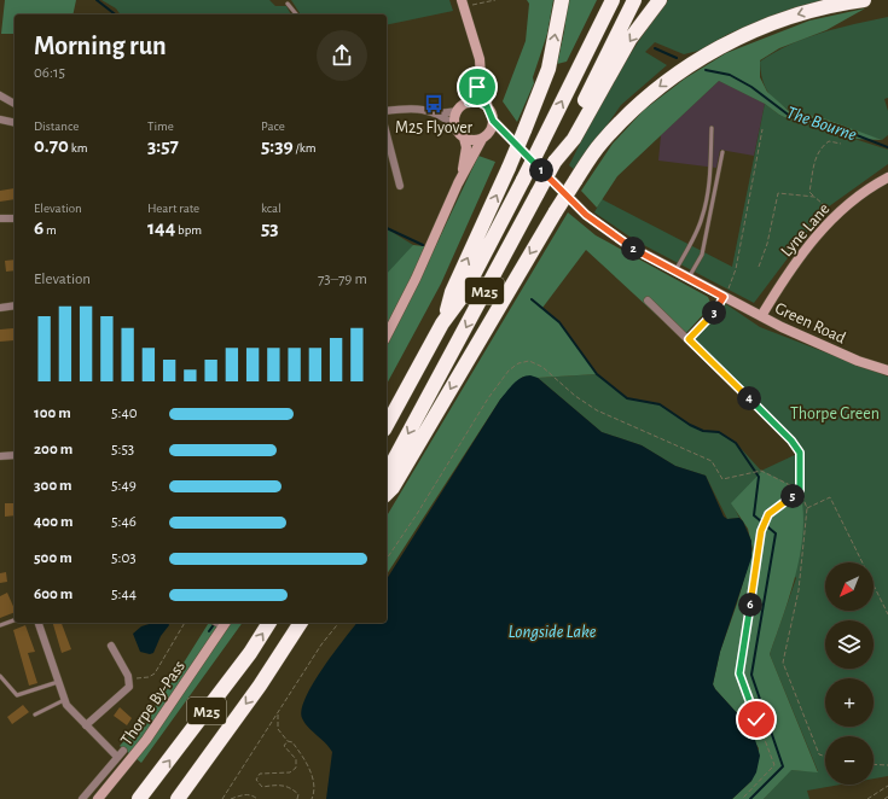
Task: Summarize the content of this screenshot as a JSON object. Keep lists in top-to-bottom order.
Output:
{
  "streets": {
    "highway": ["M25"],
    "main road": ["Lyne Lane", "Green Road", "Thorpe By-Pass"]
  },
  "crossings": [
    ["Lyne Lane", "Green Road"]
  ],
  "water": ["The Bourne", "Longside Lake"],
  "parks": ["Thorpe Green"],
  "places": {
    "bus stop": ["M25 Flyover"]
  },
  "north": "bottom left",
  "page": {
    "heading": ["Morning run", "06:15"],
    "stats": [
      ["Distance", "0.70 km"],
      ["Time", "3:57"],
      ["Pace", "5:39 /km"],
      ["Elevation", "6 m"],
      ["Heart rate", "144 bpm"],
      ["kcal", "53"]
    ],
    "pins": [
      "1",
      "2",
      "3",
      "4",
      "5",
      "6"
    ],
    "chart": ["Elevation", "73–79 m"],
    "list": [
      {
        "name": "100 m",
        "note": "5:40"
      },
      {
        "name": "200 m",
        "note": "5:53"
      },
      {
        "name": "300 m",
        "note": "5:49"
      },
      {
        "name": "400 m",
        "note": "5:46"
      },
      {
        "name": "500 m",
        "note": "5:03"
      },
      {
        "name": "600 m",
        "note": "5:44"
      }
    ],
    "map_buttons": ["+", "−"]
  }
}
